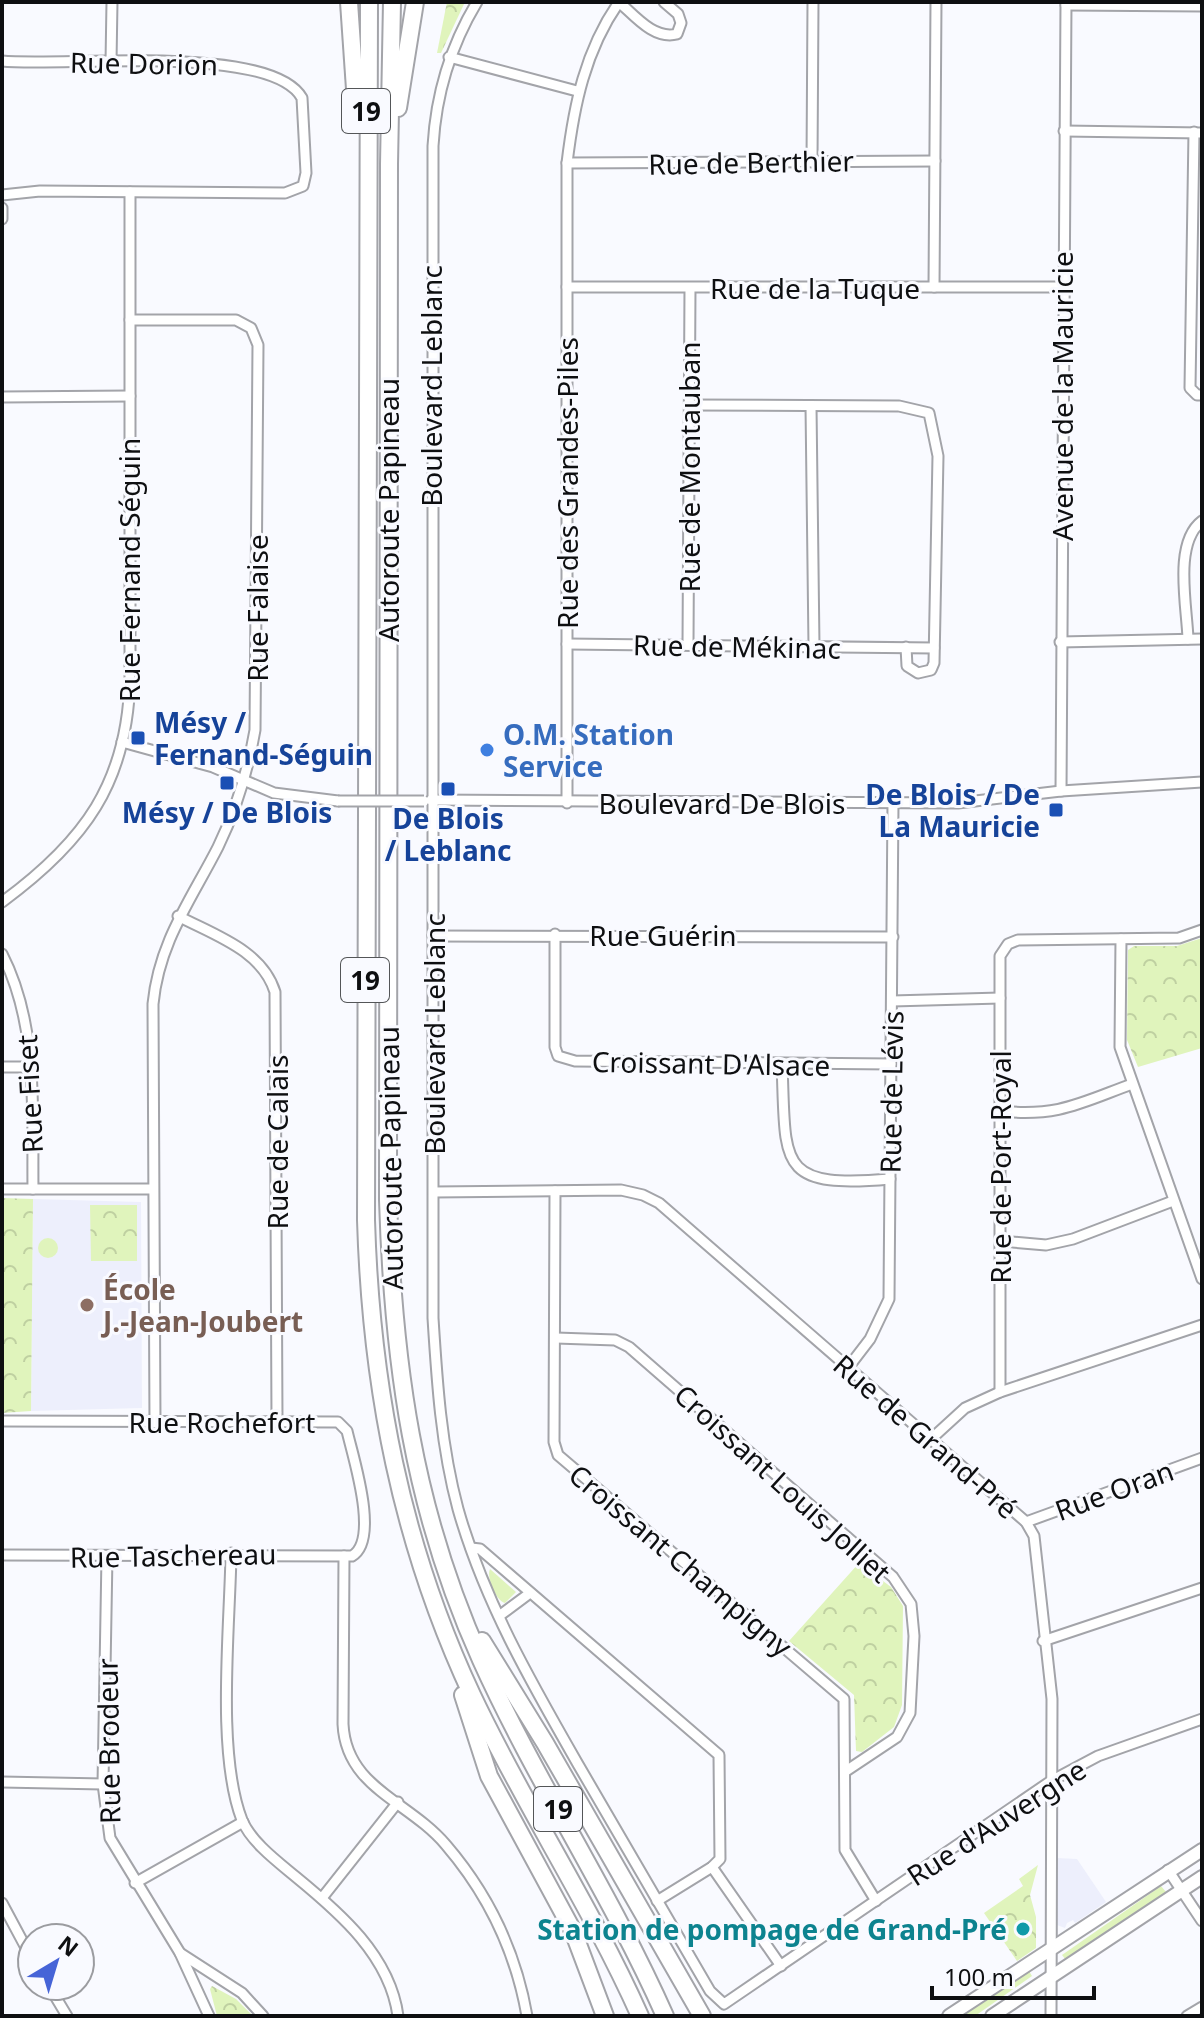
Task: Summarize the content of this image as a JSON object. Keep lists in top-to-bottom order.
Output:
{
  "streets": {
    "highway": ["19", "Autoroute Papineau"],
    "street": [
      "Rue Dorion",
      "Rue de Berthier",
      "Rue de la Tuque",
      "Boulevard Leblanc",
      "Avenue de la Mauricie",
      "Rue de Montauban",
      "Rue des Grandes-Piles",
      "Rue Fernand Séguin",
      "Rue Falaise",
      "Rue de Mékinac",
      "Boulevard De Blois",
      "Rue Guérin",
      "Croissant D'Alsace",
      "Rue de Lévis",
      "Rue Fiset",
      "Rue de Calais",
      "Rue de Port-Royal",
      "Rue Rochefort",
      "Rue de Grand-Pré",
      "Croissant Louis Jolliet",
      "Rue Oran",
      "Rue Taschereau",
      "Croissant Champigny",
      "Rue Brodeur",
      "Rue d'Auvergne"
    ]
  },
  "crossings": [
    ["Rue Dorion", "Rue Fernand Séguin"],
    ["Rue de Berthier", "Rue des Grandes-Piles"],
    ["Rue de la Tuque", "Avenue de la Mauricie"],
    ["Rue de la Tuque", "Rue de Montauban"],
    ["Rue de la Tuque", "Rue des Grandes-Piles"],
    ["Boulevard Leblanc", "Boulevard De Blois"],
    ["Boulevard Leblanc", "Rue Guérin"],
    ["Boulevard Leblanc", "Rue de Grand-Pré"],
    ["Boulevard Leblanc", "Rue d'Auvergne"],
    ["Avenue de la Mauricie", "Boulevard De Blois"],
    ["Rue de Montauban", "Rue de Mékinac"],
    ["Rue des Grandes-Piles", "Rue de Mékinac"],
    ["Rue des Grandes-Piles", "Boulevard De Blois"],
    ["Rue Fernand Séguin", "Rue Falaise"],
    ["Rue Fernand Séguin", "Boulevard De Blois"],
    ["Rue Falaise", "Boulevard De Blois"],
    ["Rue Falaise", "Rue de Calais"],
    ["Rue Falaise", "Rue Rochefort"],
    ["Boulevard De Blois", "Rue de Lévis"],
    ["Rue Guérin", "Croissant D'Alsace"],
    ["Rue Guérin", "Rue de Lévis"],
    ["Croissant D'Alsace", "Rue de Lévis"],
    ["Rue de Lévis", "Rue de Grand-Pré"],
    ["Rue de Calais", "Rue Rochefort"],
    ["Rue Rochefort", "Rue Taschereau"],
    ["Rue de Grand-Pré", "Rue Oran"],
    ["Rue de Grand-Pré", "Croissant Champigny"],
    ["Rue de Grand-Pré", "Rue d'Auvergne"],
    ["Croissant Louis Jolliet", "Croissant Champigny"],
    ["Rue Taschereau", "Rue Brodeur"],
    ["Croissant Champigny", "Rue d'Auvergne"]
  ],
  "places": {
    "transit": [
      "Mésy / Fernand-Séguin",
      "Mésy / De Blois",
      "De Blois / Leblanc",
      "De Blois / De La Mauricie"
    ],
    "other": ["O.M. Station Service", "École J.-Jean-Joubert", "Station de pompage de Grand-Pré"]
  },
  "scale_bar": "100 m",
  "north": "top right"
}
